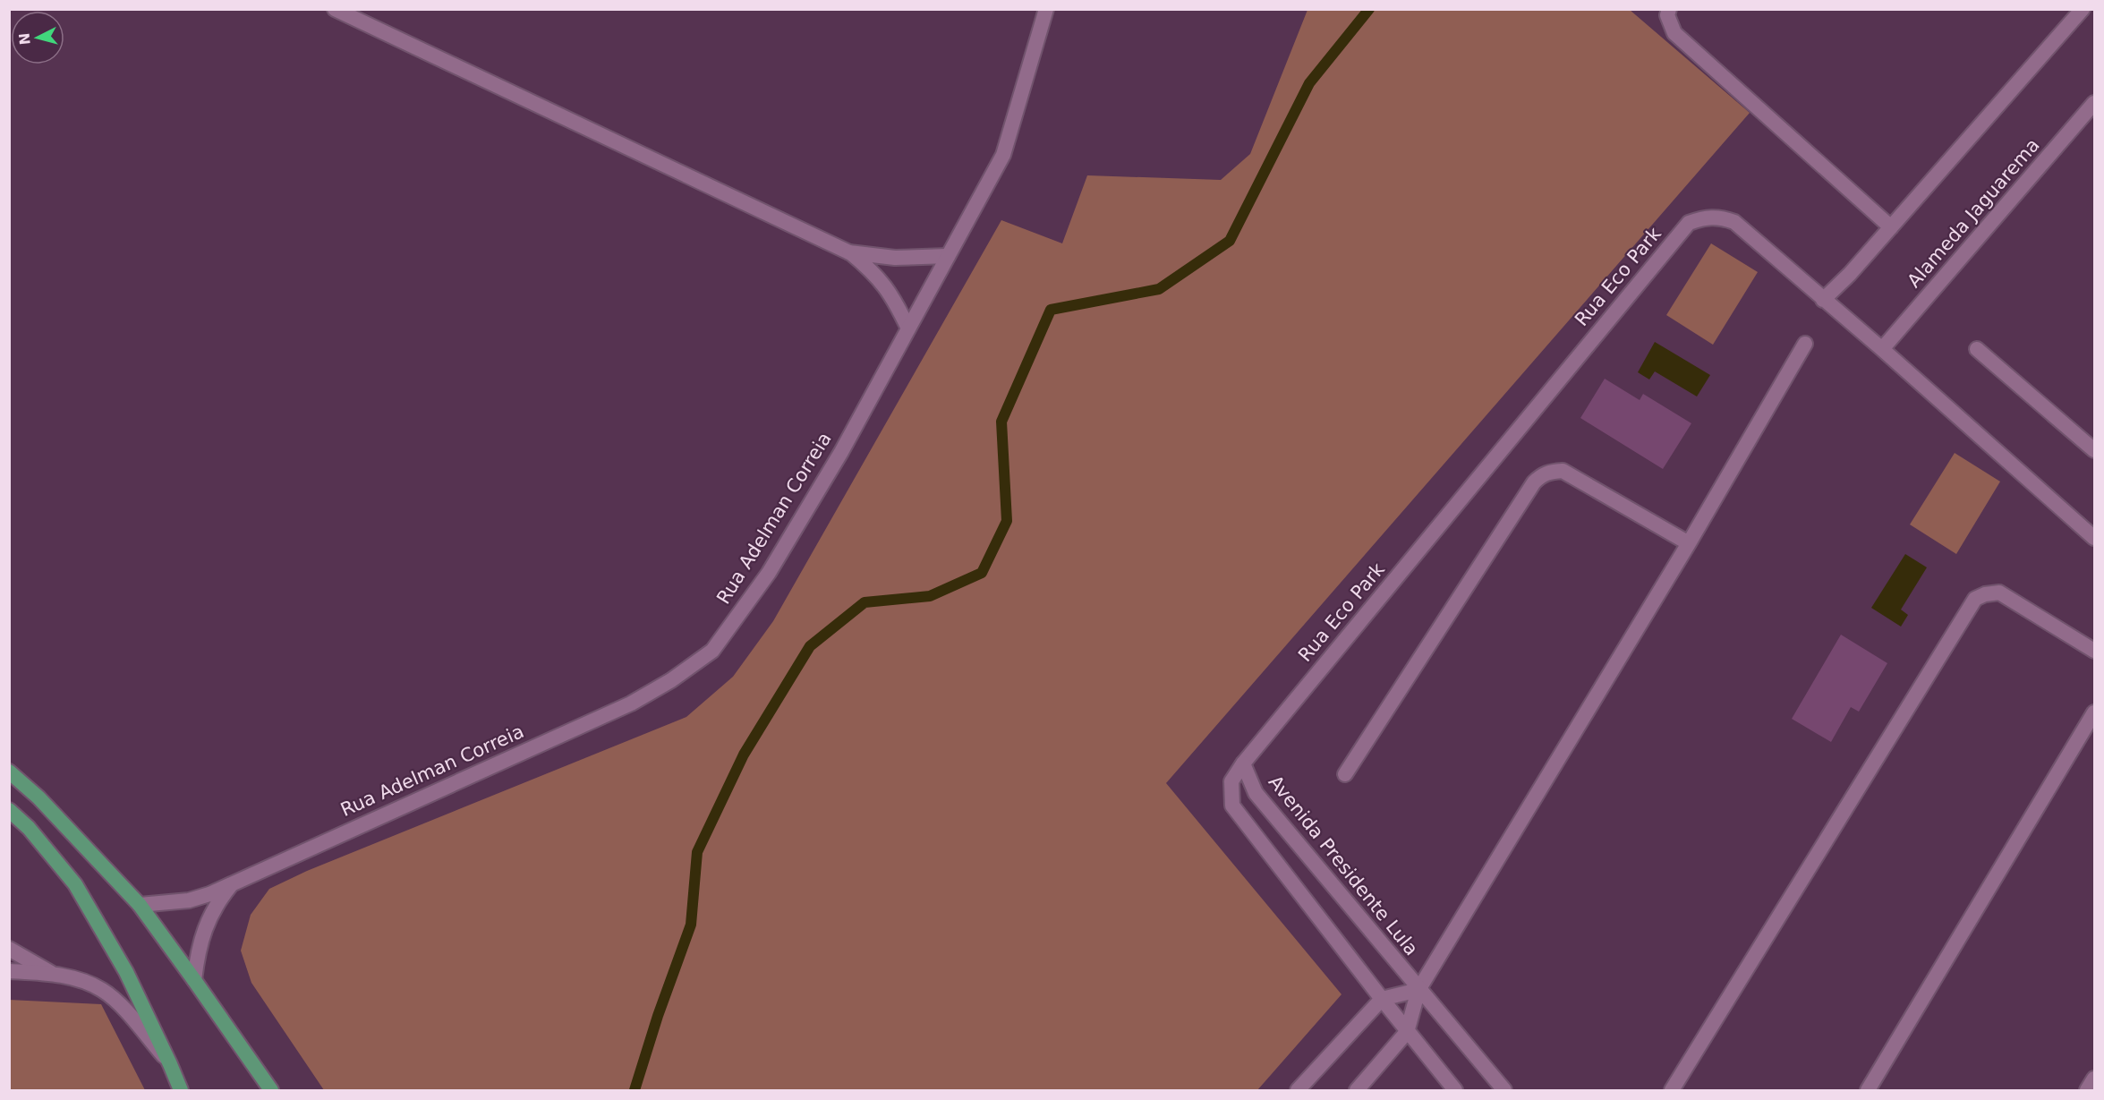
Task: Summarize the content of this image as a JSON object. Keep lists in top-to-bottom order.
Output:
{
  "streets": {
    "street": [
      "Alameda Jaguarema",
      "Rua Eco Park",
      "Rua Adelman Correia",
      "Avenida Presidente Lula"
    ]
  },
  "crossings": [
    ["Alameda Jaguarema", "Rua Eco Park"],
    ["Rua Eco Park", "Avenida Presidente Lula"]
  ],
  "north": "left"
}
